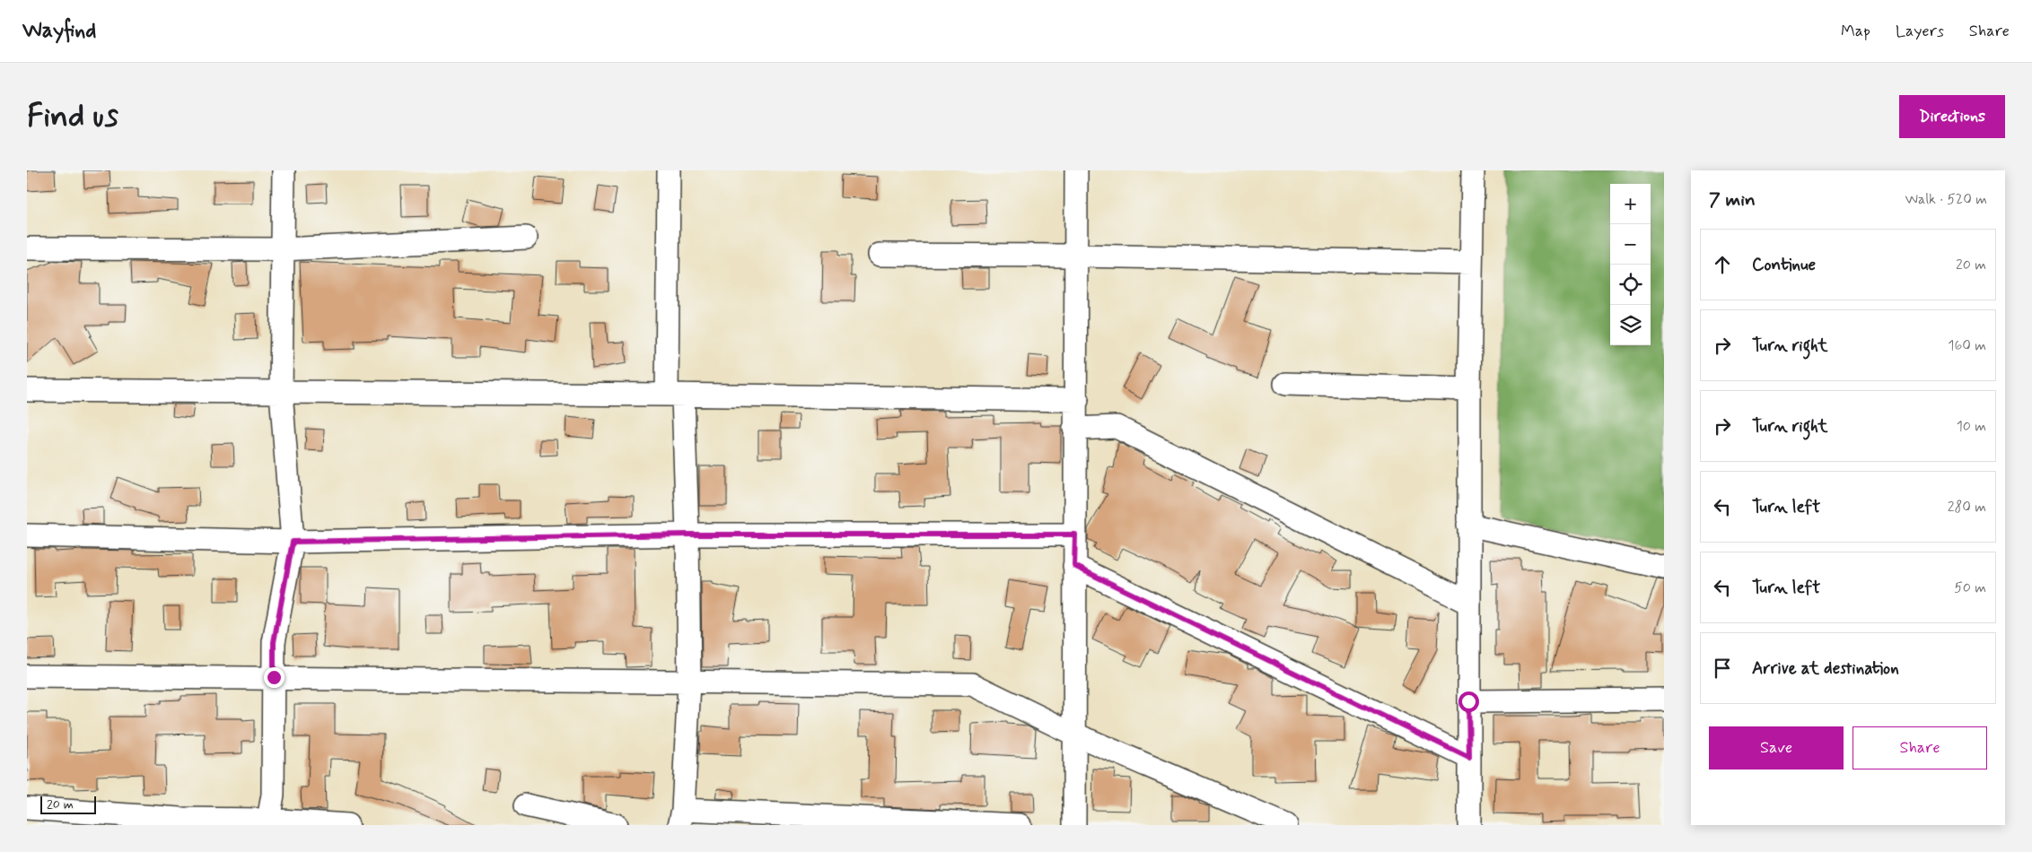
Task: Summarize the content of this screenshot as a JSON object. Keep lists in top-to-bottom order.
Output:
{
  "scale_bar": "20 m",
  "page": {
    "header": "Wayfind",
    "nav": ["Map", "Layers", "Share"],
    "buttons": [
      "Directions",
      ["Save", "Share"]
    ],
    "title": "Find us",
    "heading": ["7 min", "Walk · 520 m"],
    "map_buttons": ["+", "−"],
    "list": [
      ["Continue", "20 m"],
      ["Turn right", "160 m"],
      ["Turn right", "10 m"],
      ["Turn left", "280 m"],
      ["Turn left", "50 m"],
      "Arrive at destination"
    ],
    "scale": "20 m"
  }
}
